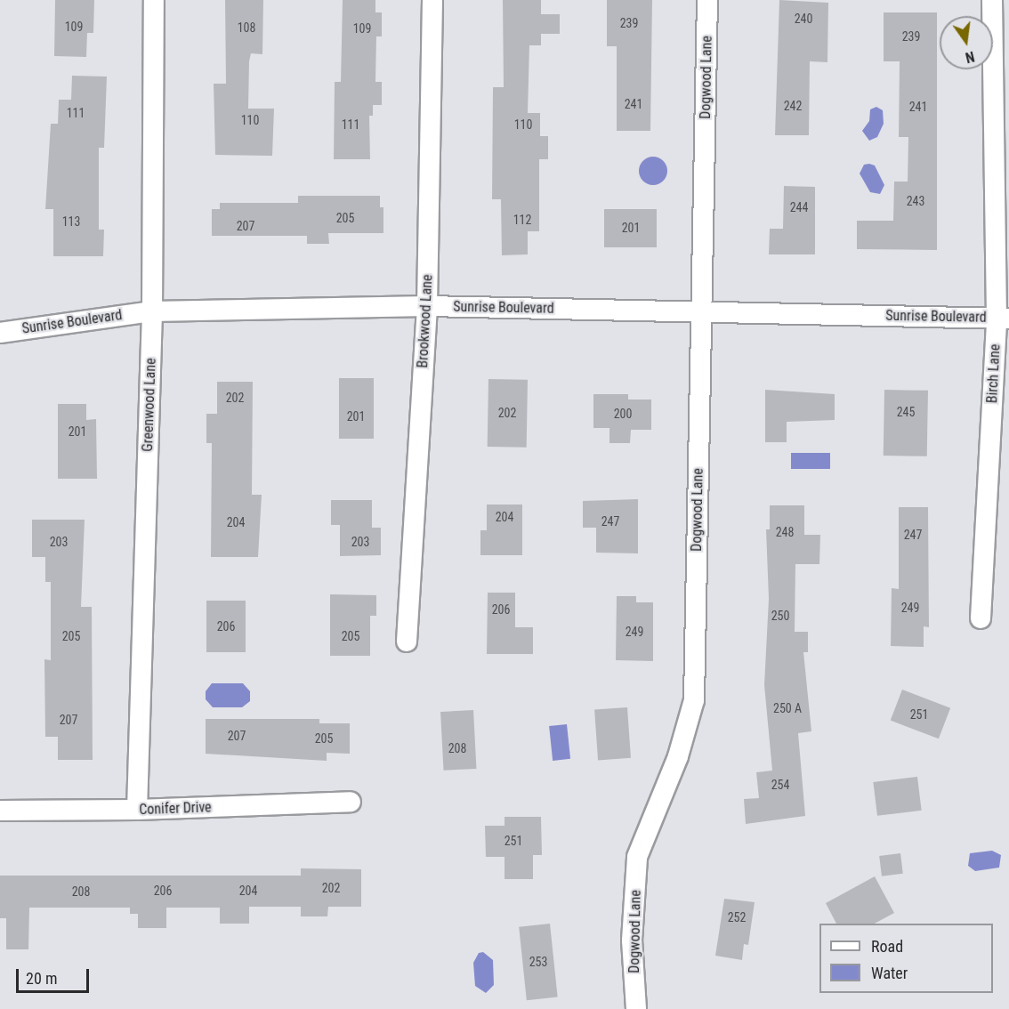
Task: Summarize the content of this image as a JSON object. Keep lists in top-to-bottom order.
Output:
{
  "streets": {
    "street": [
      "Dogwood Lane",
      "Sunrise Boulevard",
      "Brookwood Lane",
      "Birch Lane",
      "Greenwood Lane",
      "Conifer Drive"
    ]
  },
  "crossings": [
    ["Dogwood Lane", "Sunrise Boulevard"],
    ["Sunrise Boulevard", "Brookwood Lane"],
    ["Sunrise Boulevard", "Birch Lane"],
    ["Sunrise Boulevard", "Greenwood Lane"],
    ["Greenwood Lane", "Conifer Drive"]
  ],
  "house_numbers": [
    "240",
    "239",
    "109",
    "108",
    "109",
    "239",
    "241",
    "242",
    "241",
    "111",
    "110",
    "111",
    "110",
    "243",
    "244",
    "205",
    "112",
    "113",
    "207",
    "201",
    "202",
    "245",
    "202",
    "200",
    "201",
    "201",
    "204",
    "247",
    "204",
    "248",
    "247",
    "203",
    "203",
    "249",
    "206",
    "250",
    "206",
    "249",
    "205",
    "205",
    "250 A",
    "251",
    "207",
    "207",
    "205",
    "208",
    "254",
    "251",
    "202",
    "206",
    "204",
    "208",
    "252",
    "253"
  ],
  "legend": ["Road", "Water"],
  "scale_bar": "20 m",
  "north": "bottom"
}
